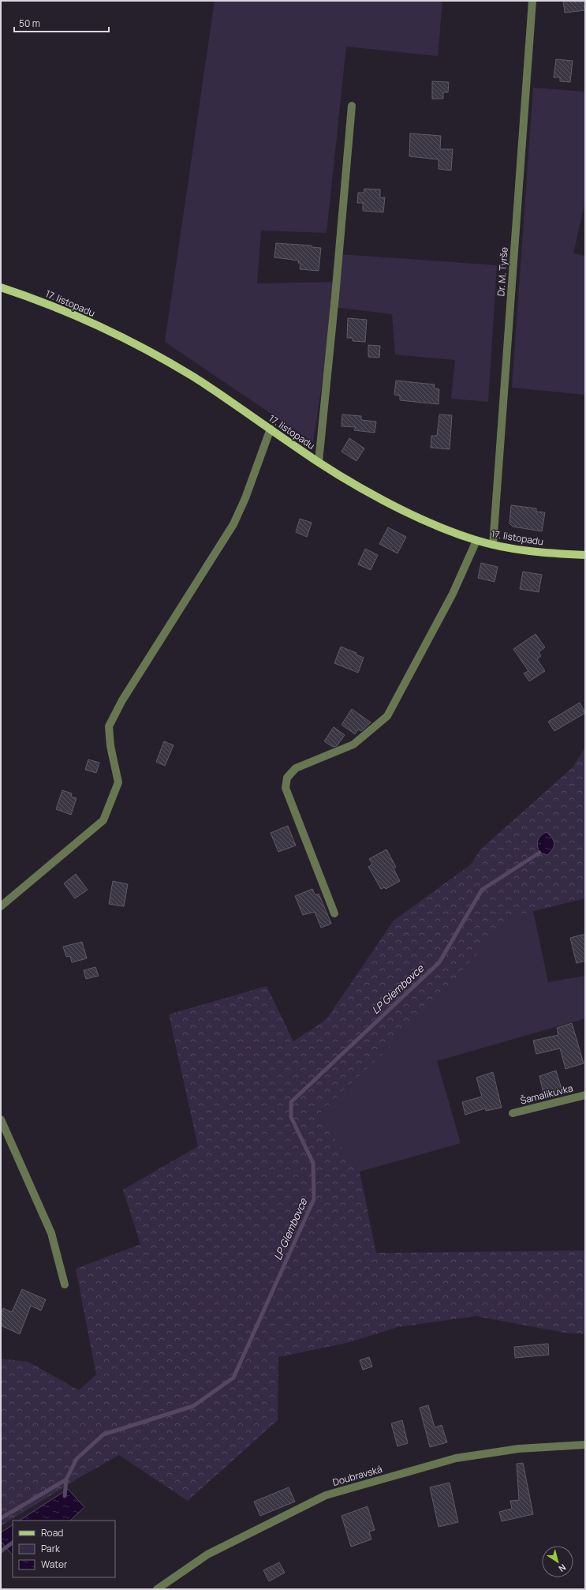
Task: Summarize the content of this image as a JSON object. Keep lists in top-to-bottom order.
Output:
{
  "streets": {
    "main road": ["17. listopadu"],
    "street": ["Dr. M. Tyrše", "Šamalikuvka", "Doubravská"]
  },
  "crossings": [
    ["Dr. M. Tyrše", "17. listopadu"]
  ],
  "water": ["LP Glembovce"],
  "legend": ["Road", "Park", "Water"],
  "scale_bar": "50 m",
  "north": "bottom right"
}
